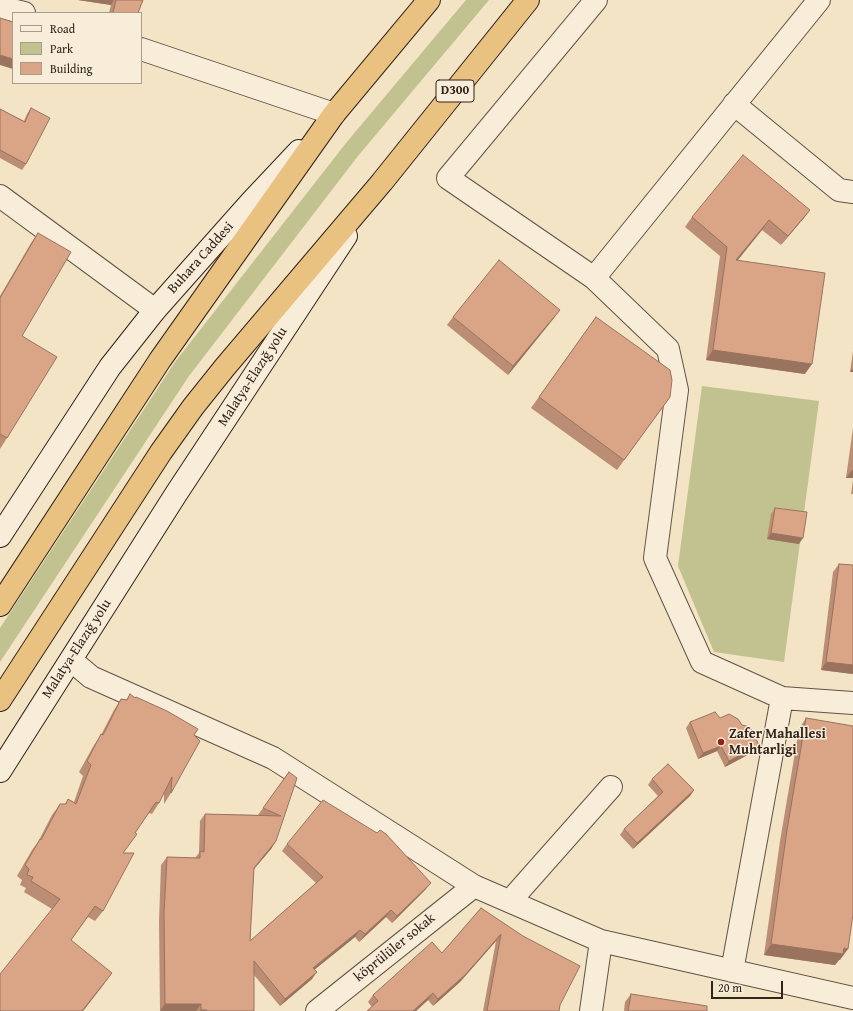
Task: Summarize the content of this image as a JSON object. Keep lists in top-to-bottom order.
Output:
{
  "streets": {
    "highway": ["D300", "Buhara Caddesi", "Malatya-Elazığ yolu"],
    "street": ["köprülüler sokak"]
  },
  "places": ["Zafer Mahallesi Muhtarligi"],
  "legend": ["Road", "Park", "Building"],
  "scale_bar": "20 m"
}
